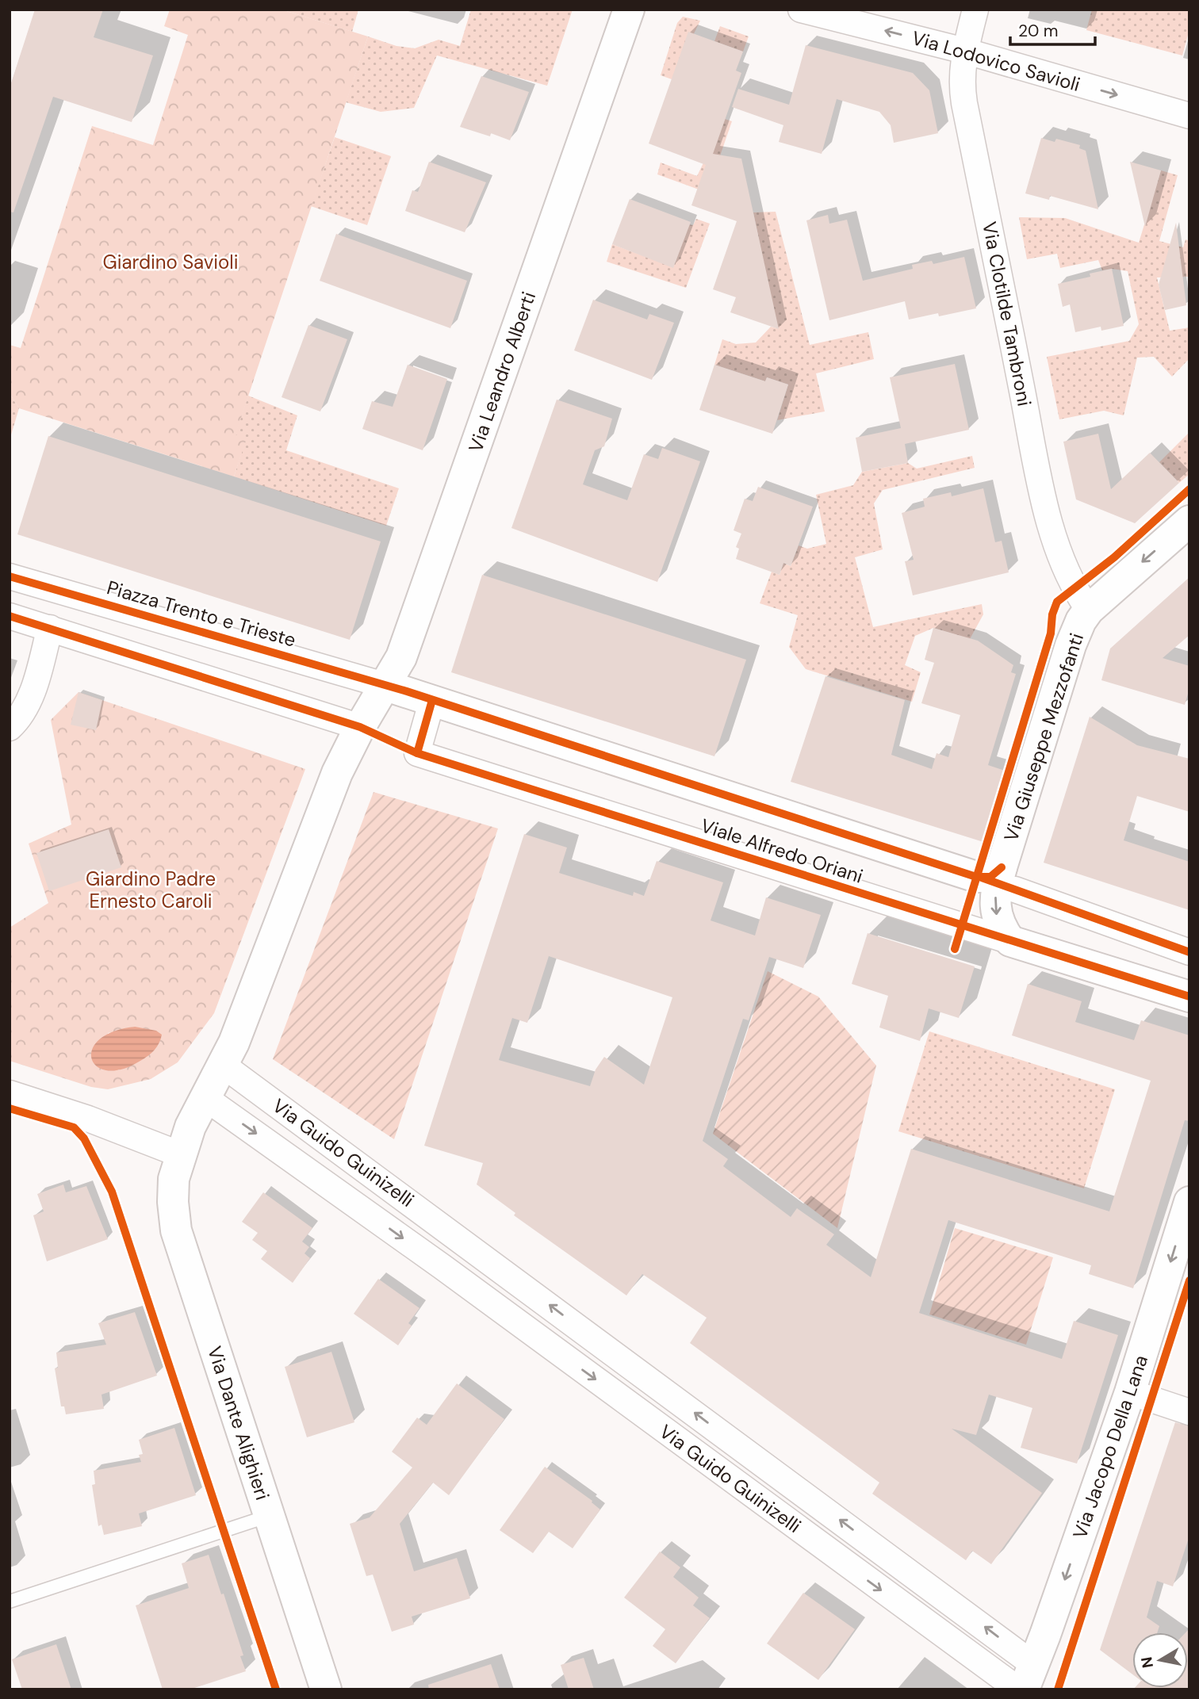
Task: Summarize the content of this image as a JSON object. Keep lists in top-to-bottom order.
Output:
{
  "streets": {
    "street": [
      "Via Lodovico Savioli",
      "Via Clotilde Tambroni",
      "Via Leandro Alberti",
      "Piazza Trento e Trieste",
      "Via Giuseppe Mezzofanti",
      "Viale Alfredo Oriani",
      "Via Guido Guinizelli",
      "Via Dante Alighieri",
      "Via Jacopo Della Lana"
    ]
  },
  "crossings": [
    ["Via Lodovico Savioli", "Via Clotilde Tambroni"],
    ["Via Clotilde Tambroni", "Via Giuseppe Mezzofanti"],
    ["Via Leandro Alberti", "Piazza Trento e Trieste"],
    ["Via Leandro Alberti", "Viale Alfredo Oriani"],
    ["Piazza Trento e Trieste", "Viale Alfredo Oriani"],
    ["Via Giuseppe Mezzofanti", "Viale Alfredo Oriani"],
    ["Via Guido Guinizelli", "Via Jacopo Della Lana"]
  ],
  "one_way": ["Via Giuseppe Mezzofanti", "Via Jacopo Della Lana"],
  "parks": ["Giardino Savioli", "Giardino Padre Ernesto Caroli"],
  "scale_bar": "20 m",
  "north": "left"
}
